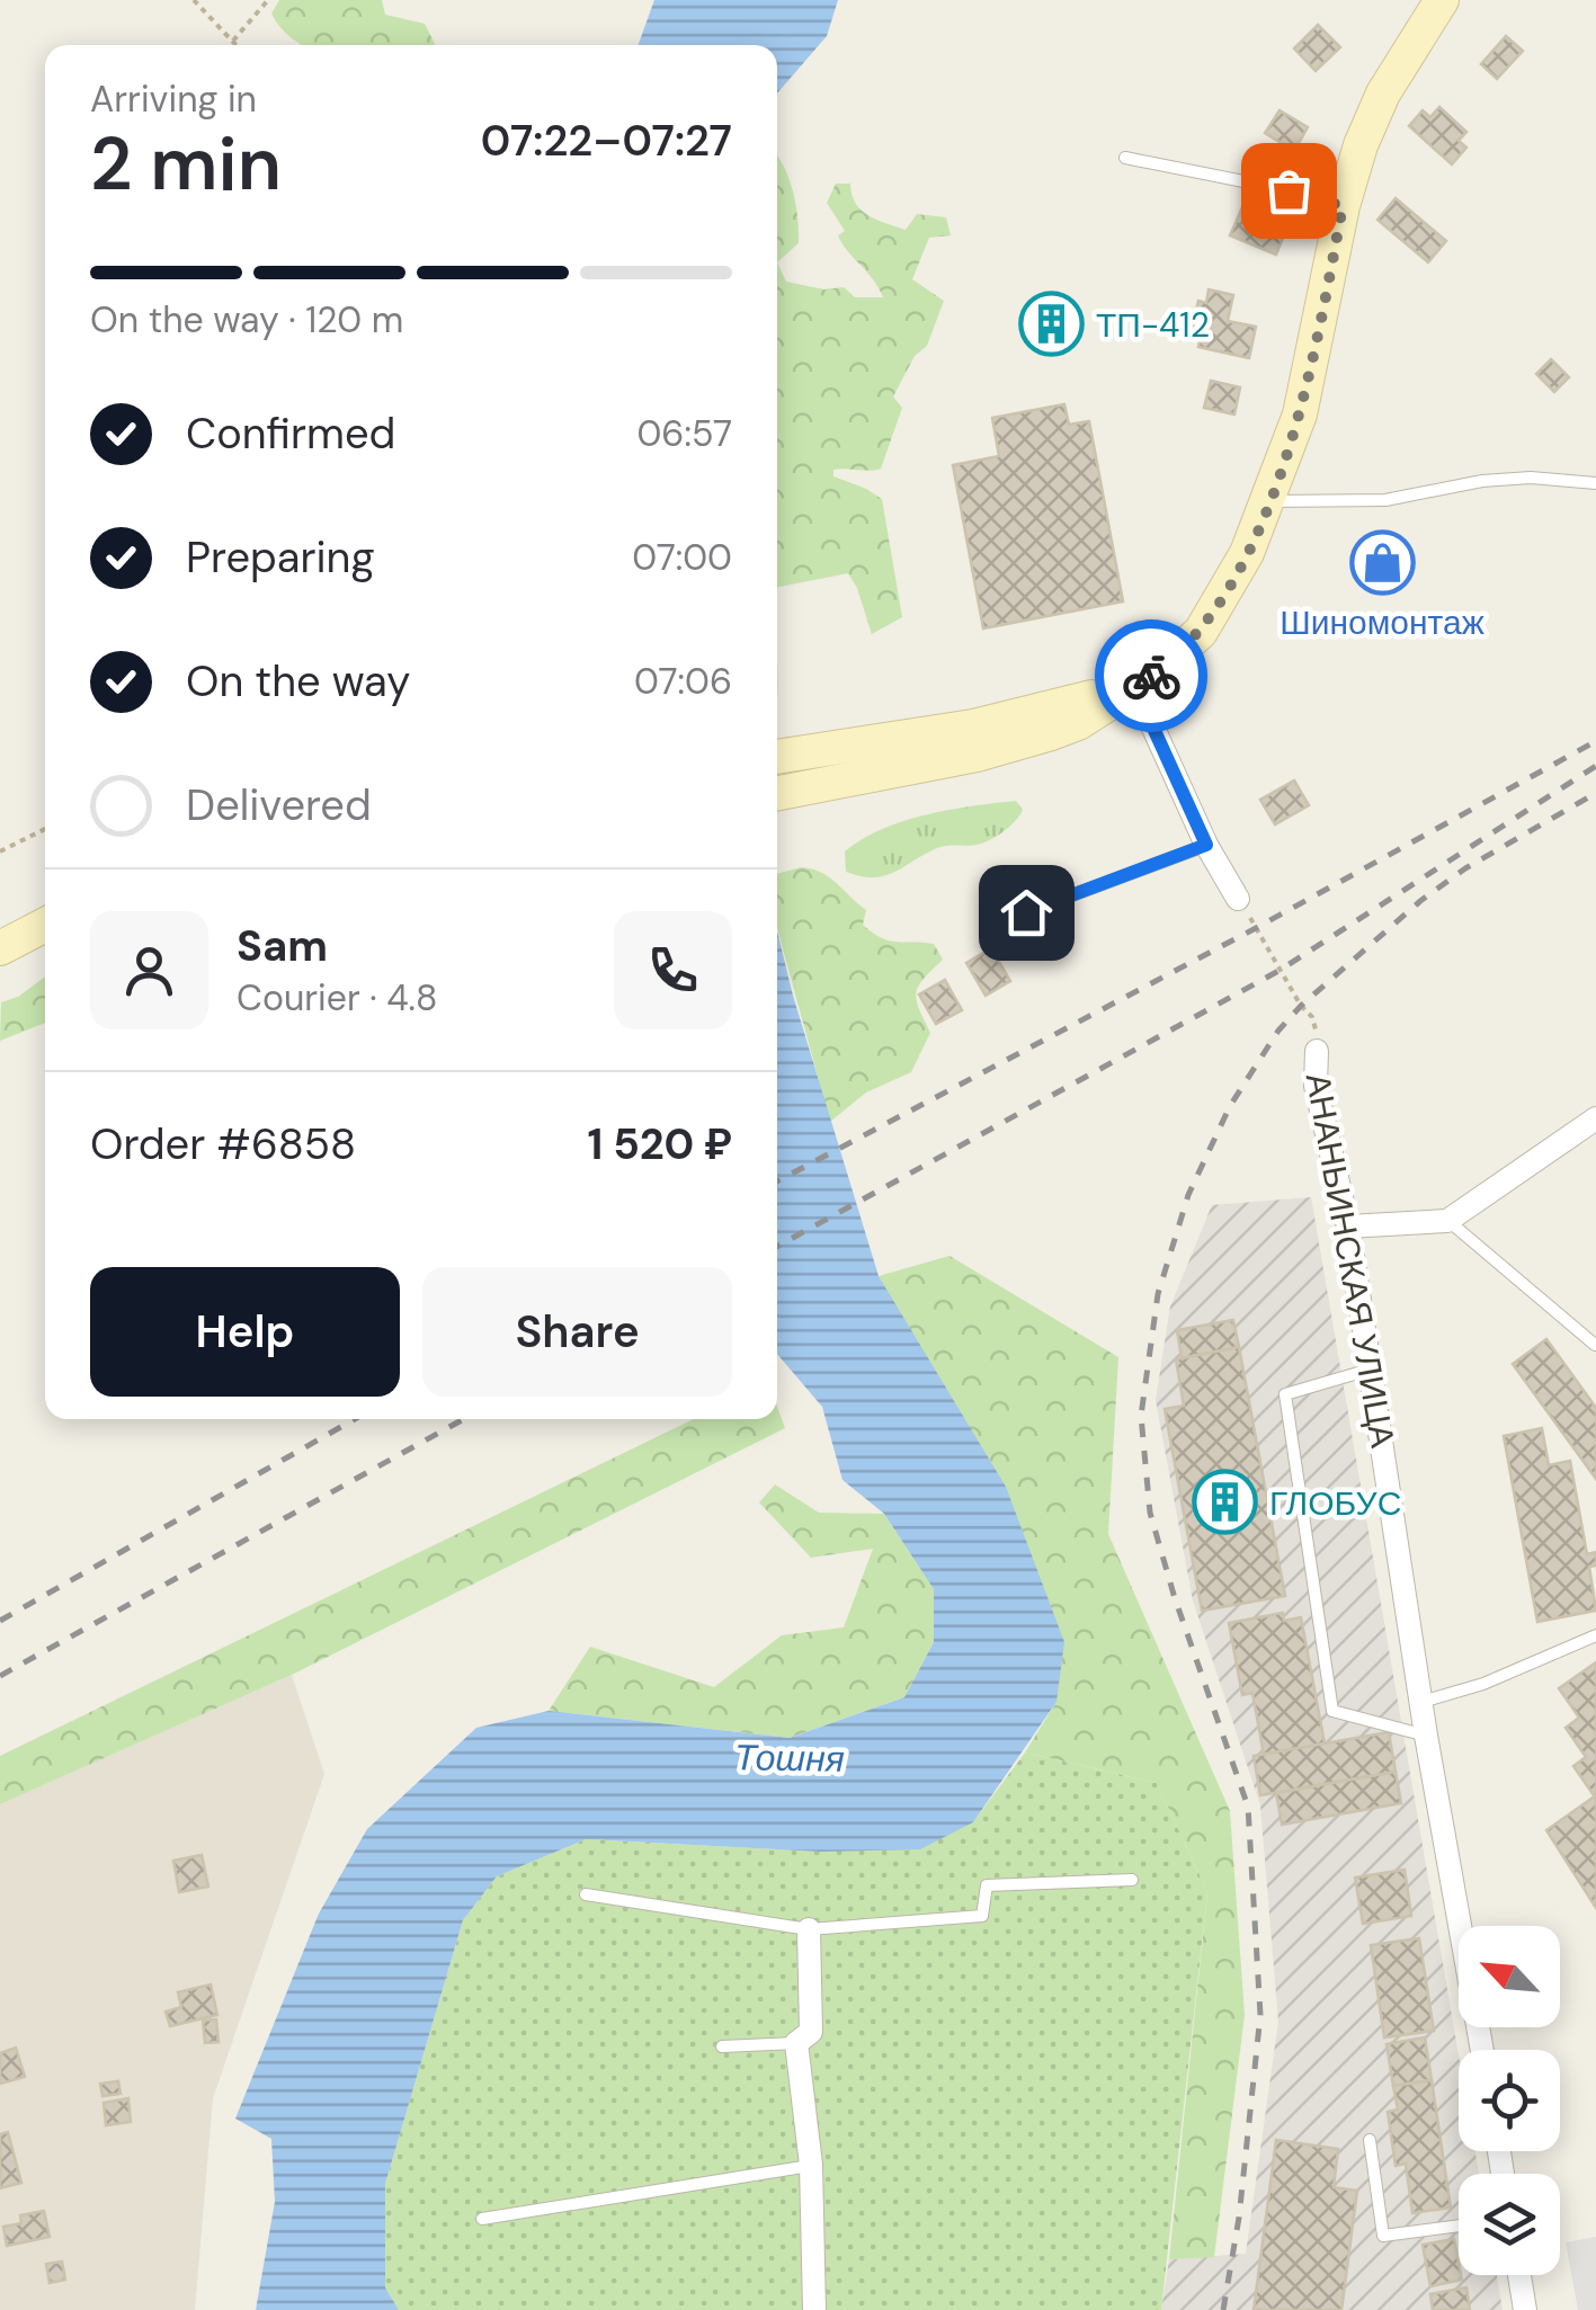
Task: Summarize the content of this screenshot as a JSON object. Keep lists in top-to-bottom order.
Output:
{
  "streets": {
    "street": ["АНАНЬИНСКАЯ УЛИЦА"]
  },
  "water": ["Тошня"],
  "places": {
    "building": ["ТП-412", "ГЛОБУС"],
    "shop": ["Шиномонтаж"]
  },
  "north": "top left",
  "page": {
    "heading": ["2 min", "Arriving in", "07:22–07:27"],
    "panel": [
      "Sam",
      "Courier · 4.8",
      "Order #6858",
      "1 520 ₽"
    ],
    "bar": "On the way · 120 m",
    "list": [
      ["Confirmed", "06:57"],
      ["Preparing", "07:00"],
      ["On the way", "07:06"],
      "Delivered"
    ],
    "buttons": ["Help", "Share"]
  }
}
